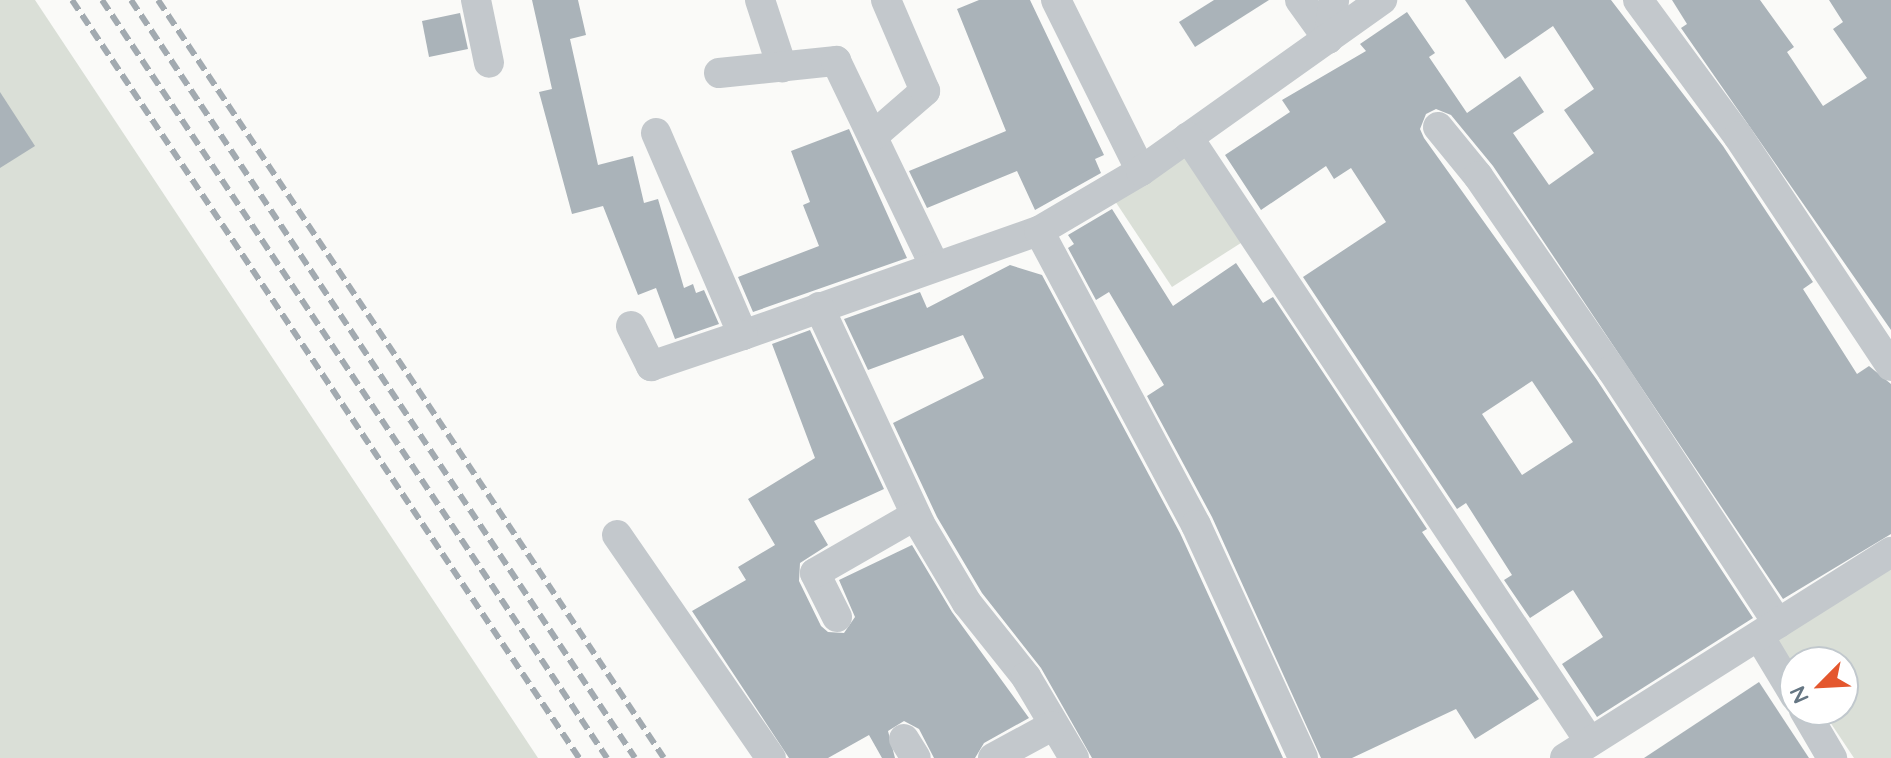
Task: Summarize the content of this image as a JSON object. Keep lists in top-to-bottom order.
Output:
{
  "north": "bottom left"
}
